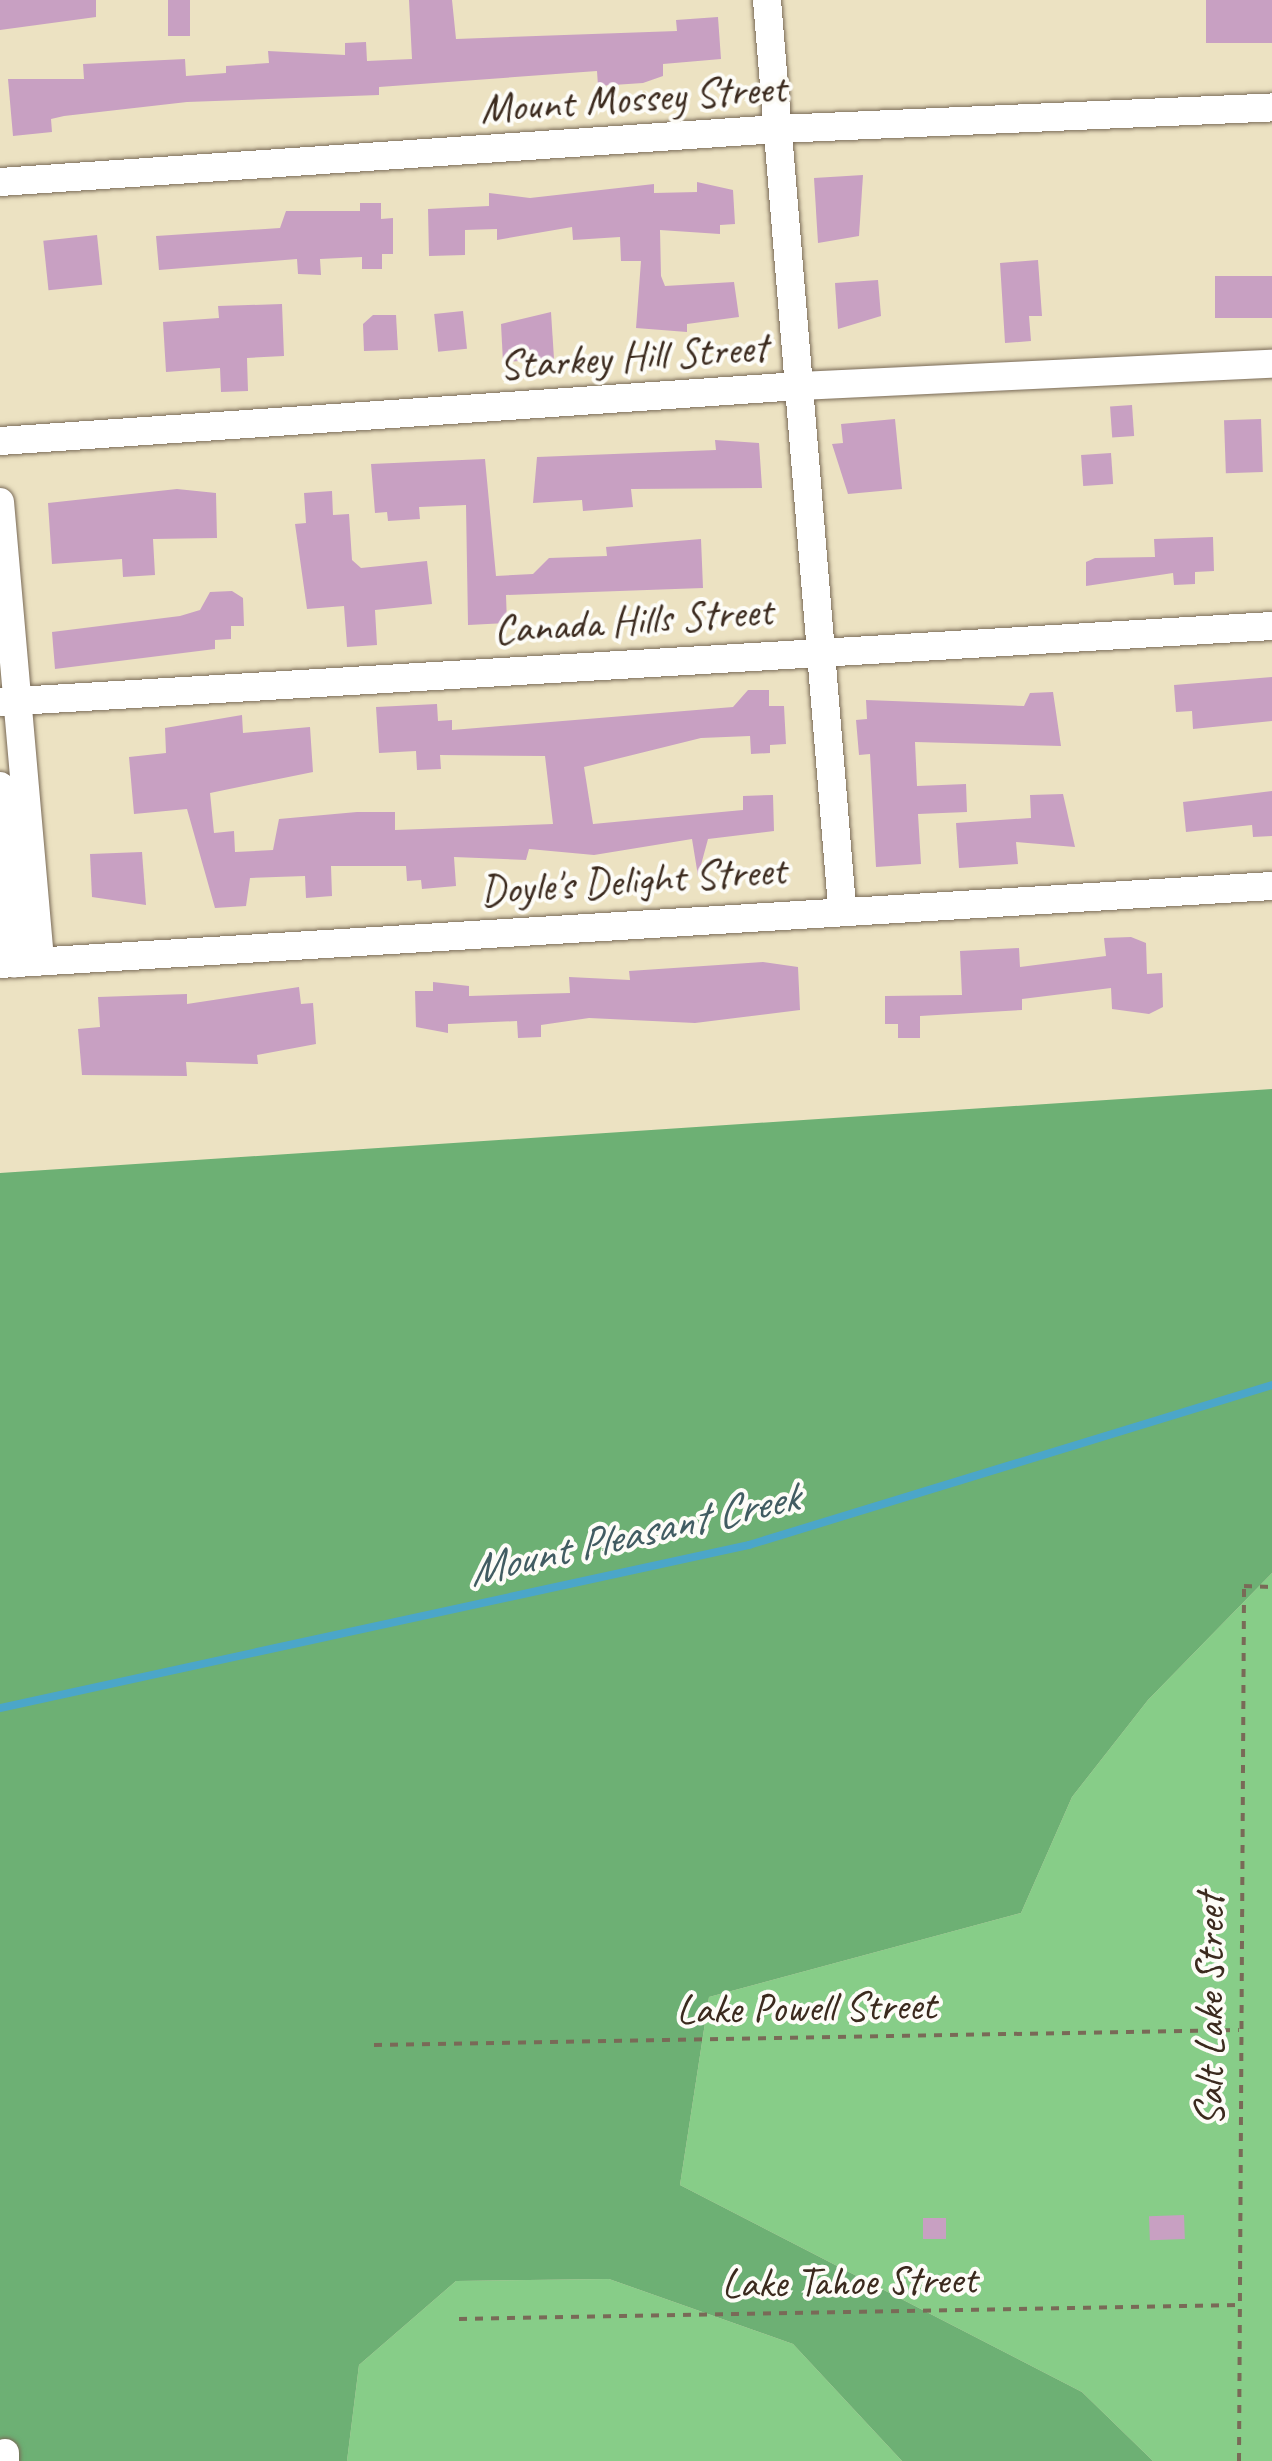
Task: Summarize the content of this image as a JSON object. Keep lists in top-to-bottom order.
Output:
{
  "streets": {
    "street": [
      "Mount Mossey Street",
      "Starkey Hill Street",
      "Canada Hills Street",
      "Doyle's Delight Street"
    ],
    "path": ["Lake Powell Street", "Salt Lake Street", "Lake Tahoe Street"]
  },
  "crossings": [
    ["Lake Powell Street", "Salt Lake Street"],
    ["Salt Lake Street", "Lake Tahoe Street"]
  ],
  "water": ["Mount Pleasant Creek"]
}
